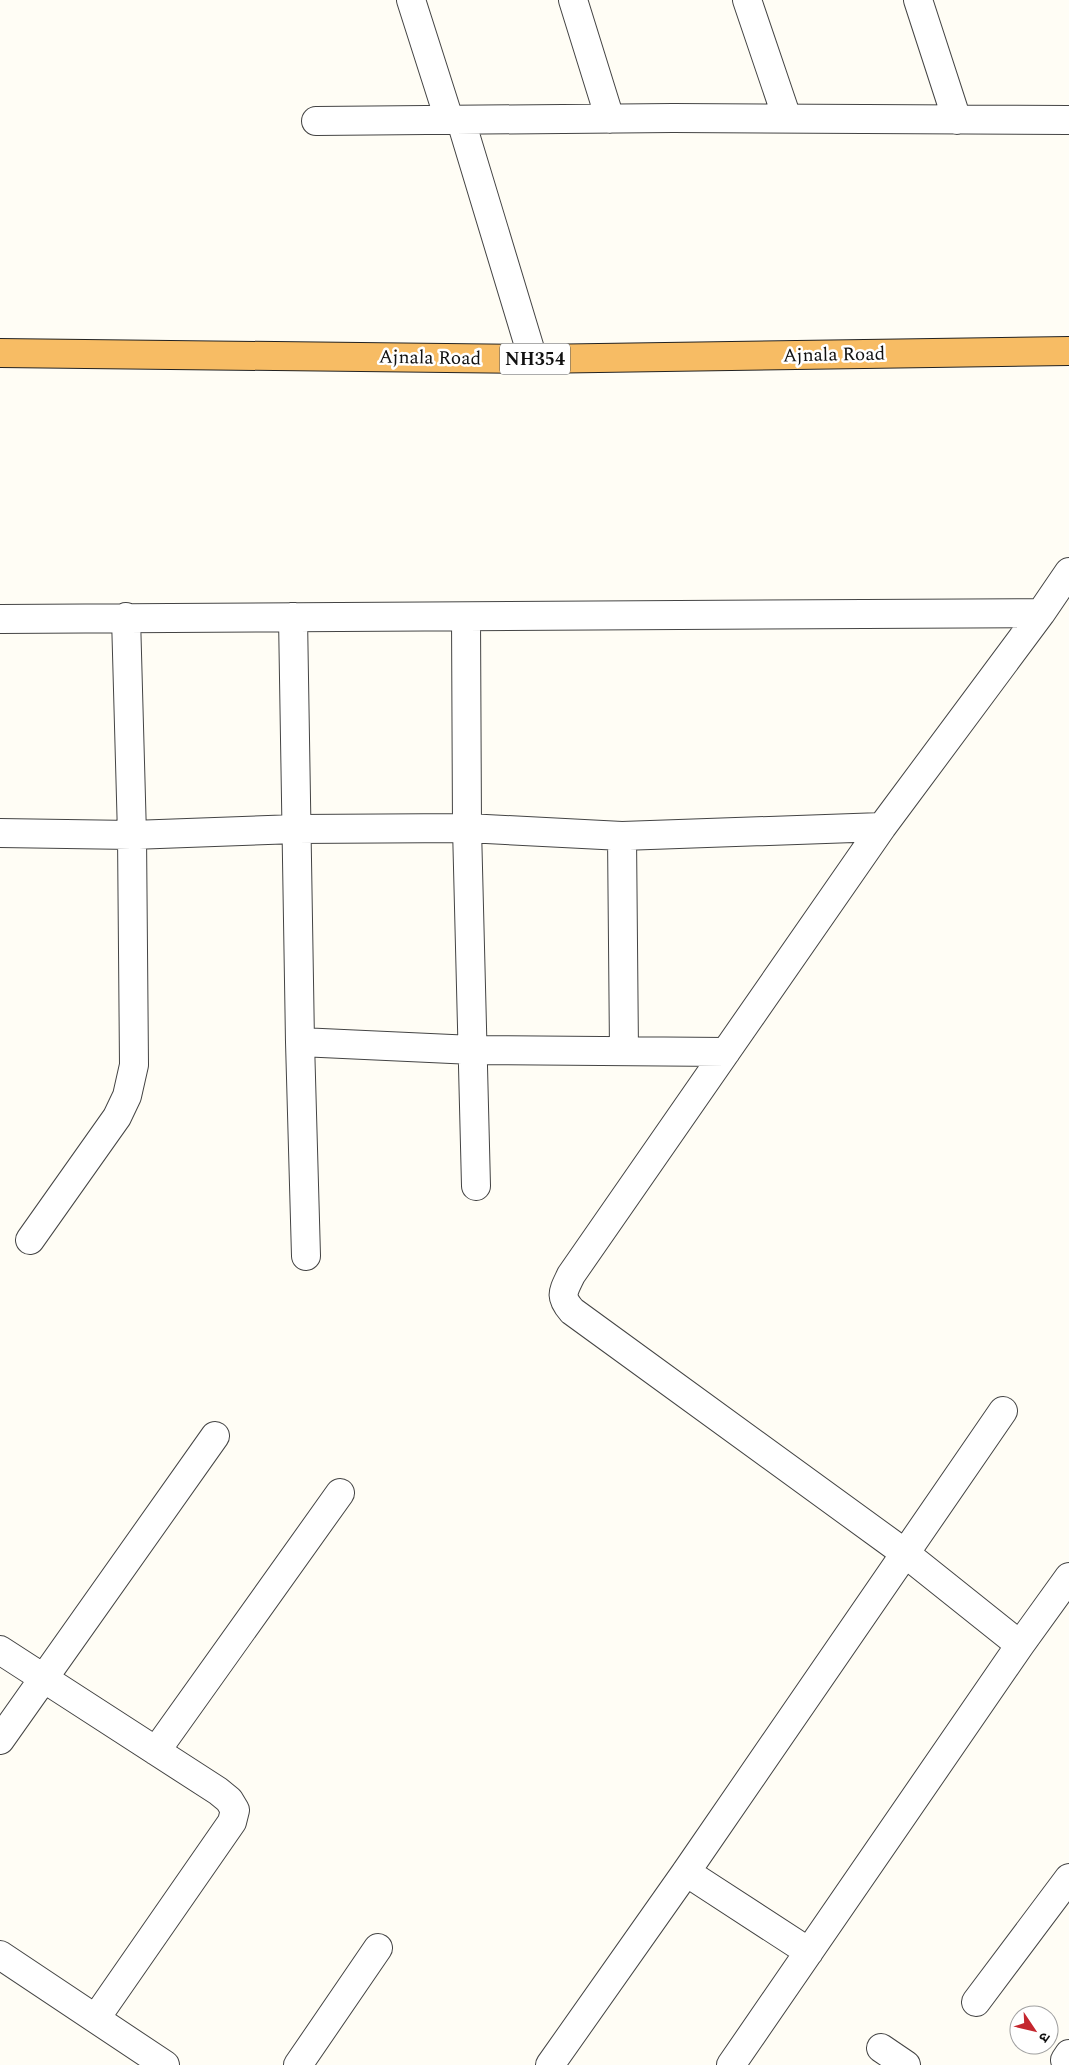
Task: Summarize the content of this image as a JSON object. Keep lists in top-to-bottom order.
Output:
{
  "streets": {
    "highway": ["Ajnala Road", "NH354"]
  },
  "north": "bottom right"
}
